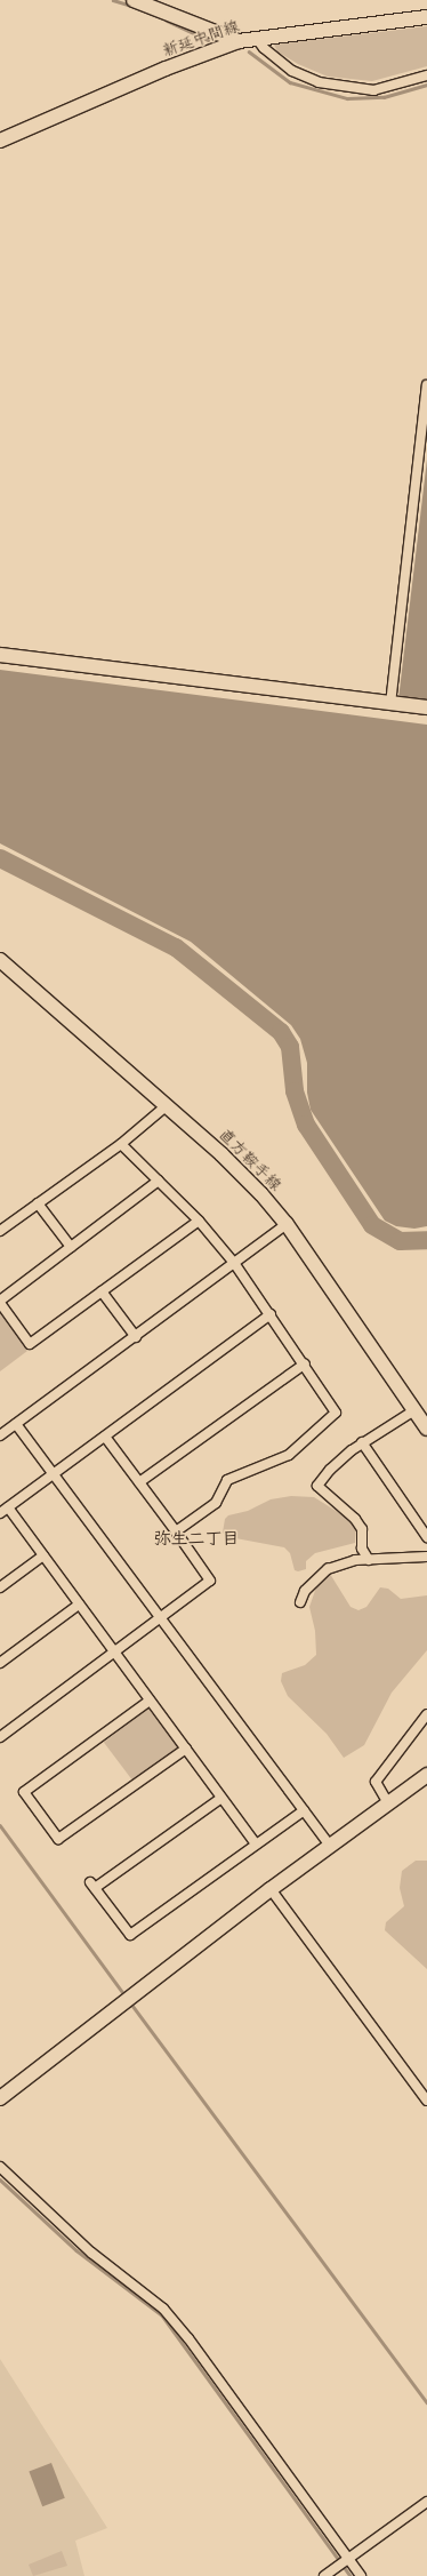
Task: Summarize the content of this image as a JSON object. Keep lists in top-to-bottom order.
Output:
{
  "streets": {
    "main road": ["新延中間線", "直方鞍手線"]
  },
  "districts": ["弥生二丁目"]
}
